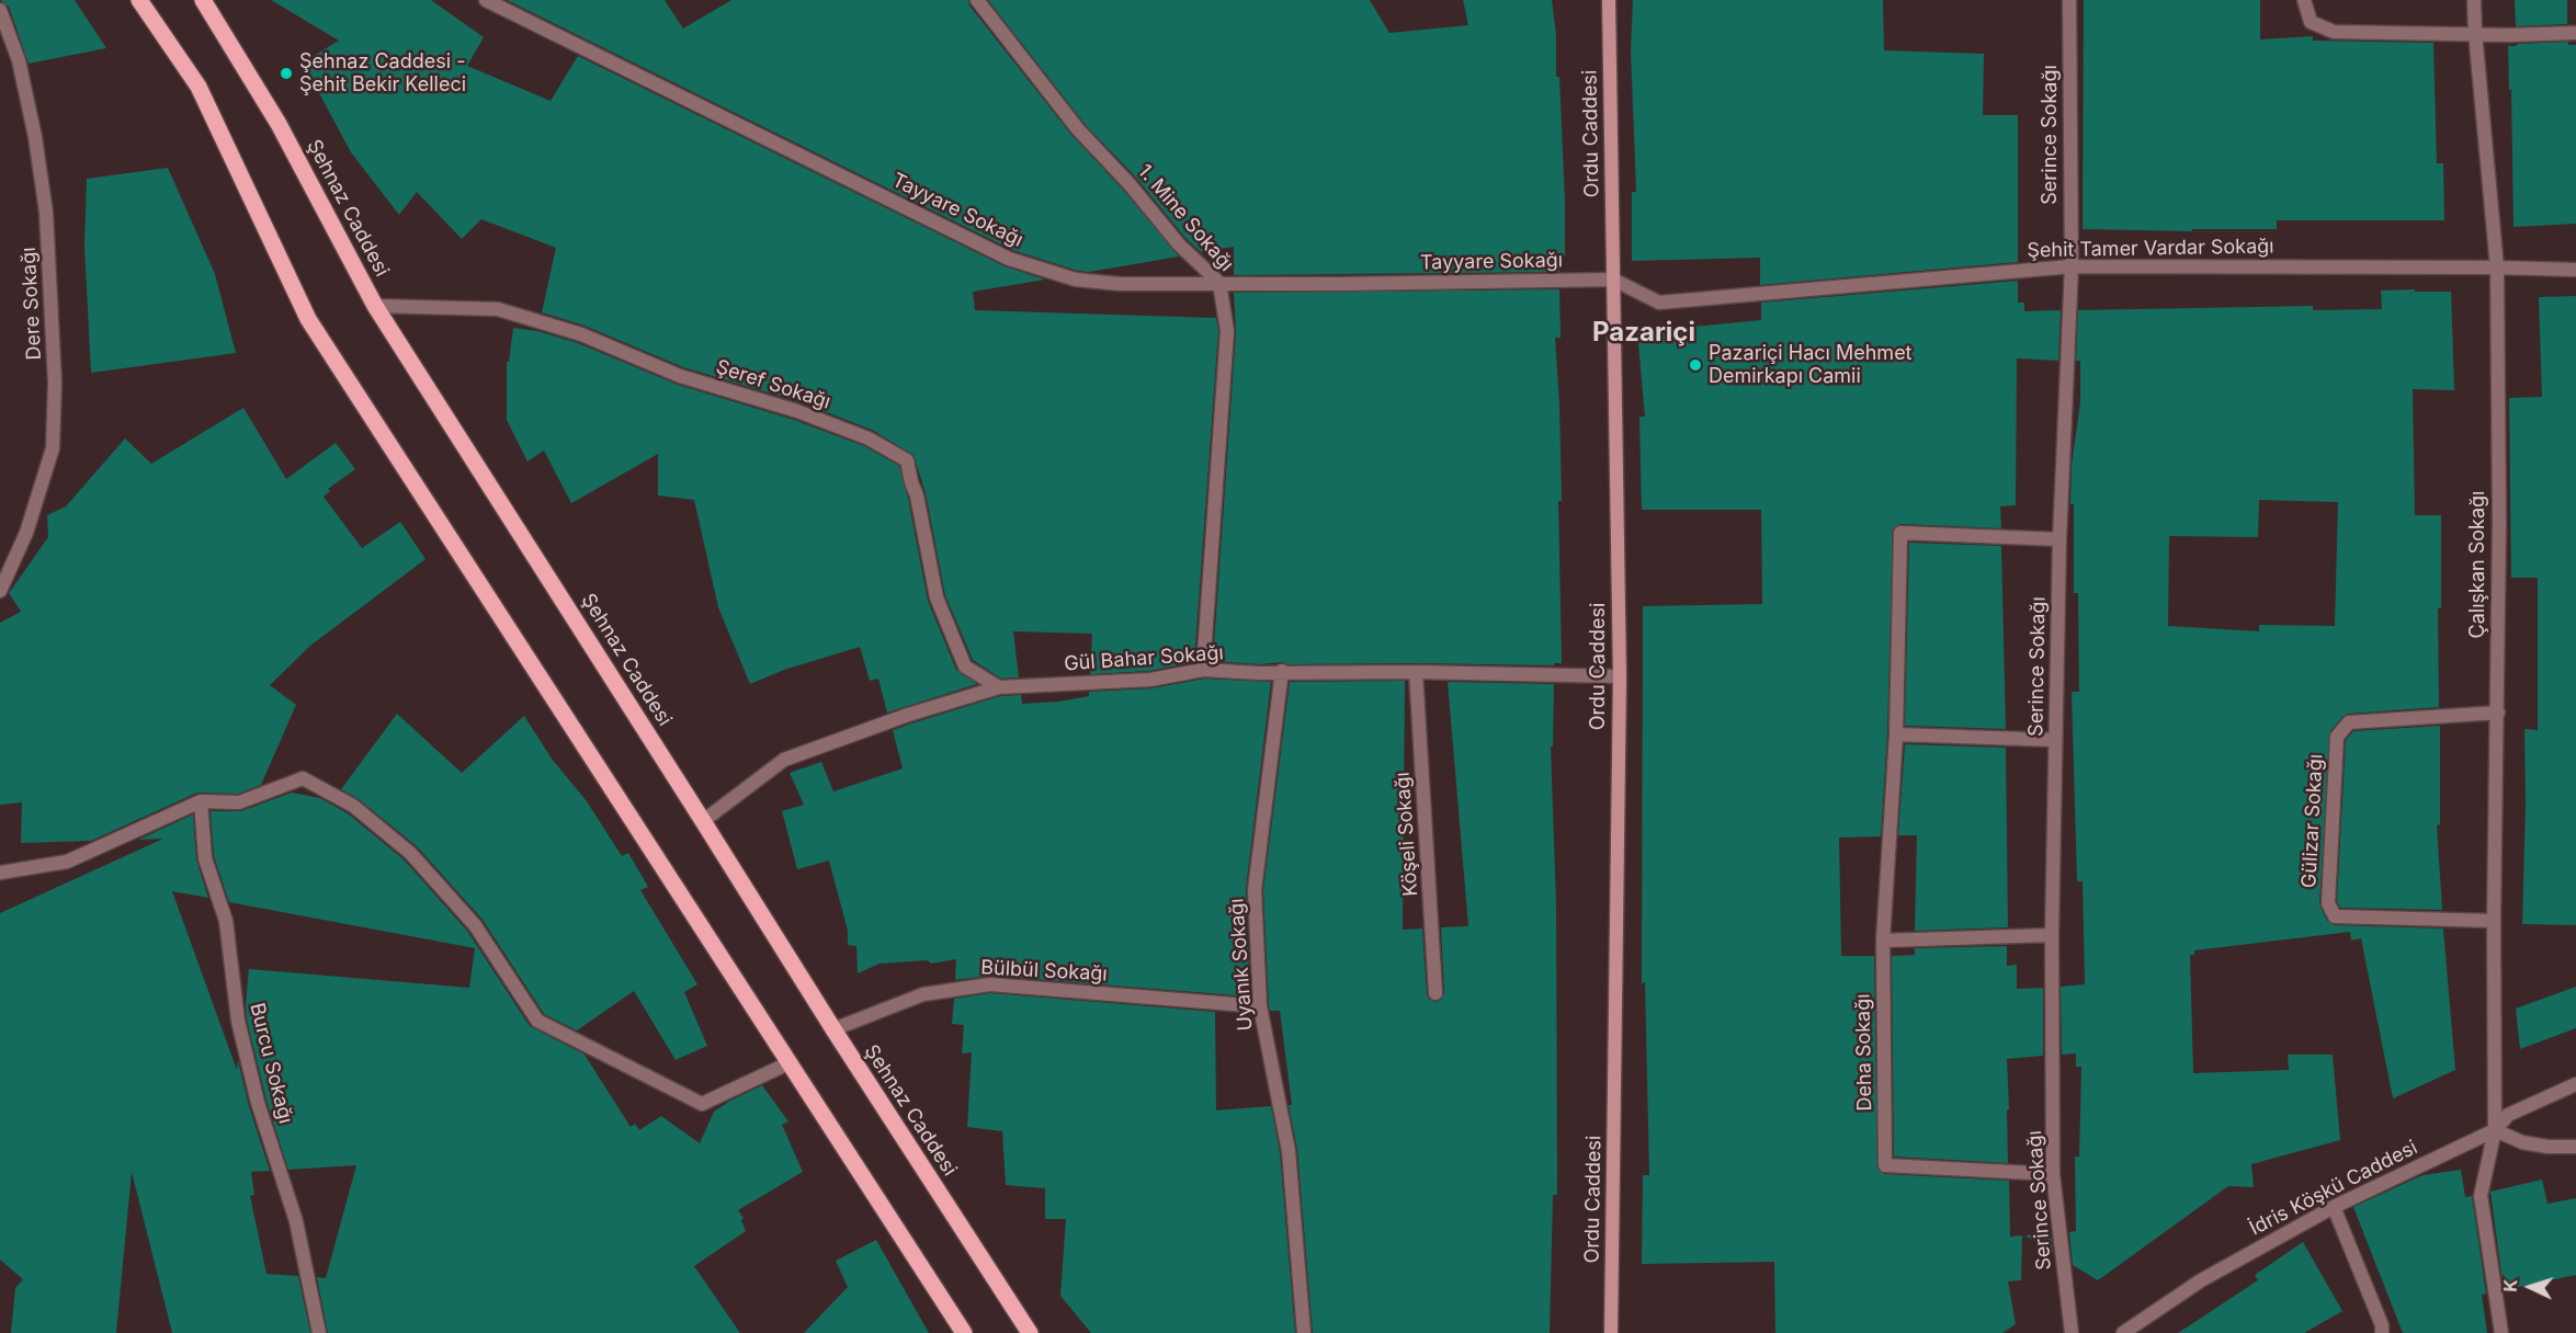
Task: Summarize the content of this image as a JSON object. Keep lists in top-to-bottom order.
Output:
{
  "streets": {
    "main road": ["Ordu Caddesi", "Şehnaz Caddesi"],
    "street": [
      "Serince Sokağı",
      "Tayyare Sokağı",
      "1. Mine Sokağı",
      "Şehit Tamer Vardar Sokağı",
      "Dere Sokağı",
      "Şeref Sokağı",
      "Çalışkan Sokağı",
      "Gül Bahar Sokağı",
      "Gülizar Sokağı",
      "Köşeli Sokağı",
      "Uyanık Sokağı",
      "Bülbül Sokağı",
      "Deha Sokağı",
      "Burcu Sokağı",
      "İdris Köşkü Caddesi"
    ]
  },
  "crossings": [
    ["Ordu Caddesi", "Tayyare Sokağı"],
    ["Ordu Caddesi", "Şehit Tamer Vardar Sokağı"],
    ["Ordu Caddesi", "Gül Bahar Sokağı"],
    ["Serince Sokağı", "Şehit Tamer Vardar Sokağı"],
    ["Serince Sokağı", "Deha Sokağı"],
    ["Şehnaz Caddesi", "Şeref Sokağı"],
    ["Şehnaz Caddesi", "Gül Bahar Sokağı"],
    ["Şehnaz Caddesi", "Bülbül Sokağı"],
    ["Tayyare Sokağı", "1. Mine Sokağı"],
    ["Tayyare Sokağı", "Şehit Tamer Vardar Sokağı"],
    ["1. Mine Sokağı", "Gül Bahar Sokağı"],
    ["Şehit Tamer Vardar Sokağı", "Çalışkan Sokağı"],
    ["Şeref Sokağı", "Gül Bahar Sokağı"],
    ["Çalışkan Sokağı", "Gülizar Sokağı"],
    ["Çalışkan Sokağı", "İdris Köşkü Caddesi"],
    ["Gül Bahar Sokağı", "Köşeli Sokağı"],
    ["Gül Bahar Sokağı", "Uyanık Sokağı"],
    ["Uyanık Sokağı", "Bülbül Sokağı"]
  ],
  "districts": ["Pazariçi"],
  "places": ["Şehnaz Caddesi - Şehit Bekir Kelleci", "Pazariçi Hacı Mehmet Demirkapı Camii"],
  "north": "left"
}
